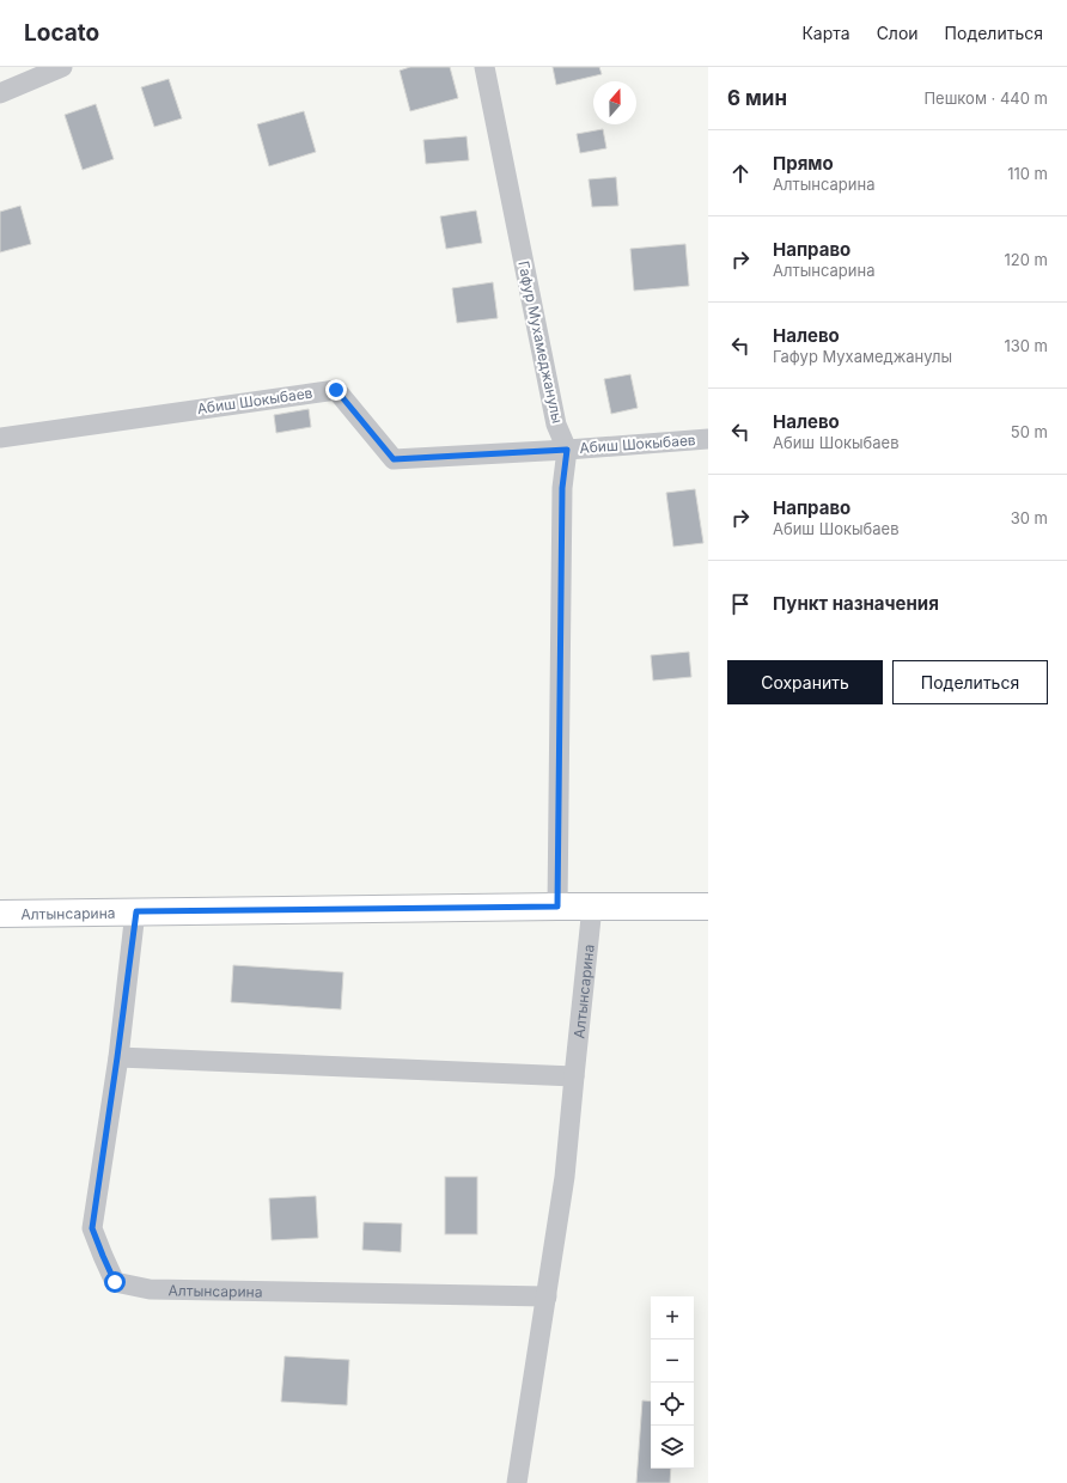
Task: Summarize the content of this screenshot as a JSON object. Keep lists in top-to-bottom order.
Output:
{
  "streets": {
    "main road": ["Алтынсарина"],
    "street": ["Гафур Мухамеджанулы", "Абиш Шокыбаев"]
  },
  "crossings": [
    ["Гафур Мухамеджанулы", "Абиш Шокыбаев"]
  ],
  "north": "top",
  "page": {
    "header": "Locato",
    "nav": ["Карта", "Слои", "Поделиться"],
    "heading": ["6 мин", "Пешком · 440 m"],
    "list": [
      ["Прямо", "Алтынсарина", "110 m"],
      ["Направо", "Алтынсарина", "120 m"],
      ["Налево", "Гафур Мухамеджанулы", "130 m"],
      ["Налево", "Абиш Шокыбаев", "50 m"],
      ["Направо", "Абиш Шокыбаев", "30 m"],
      "Пункт назначения"
    ],
    "buttons": ["Сохранить", "Поделиться"],
    "map_buttons": ["+", "−"]
  }
}
